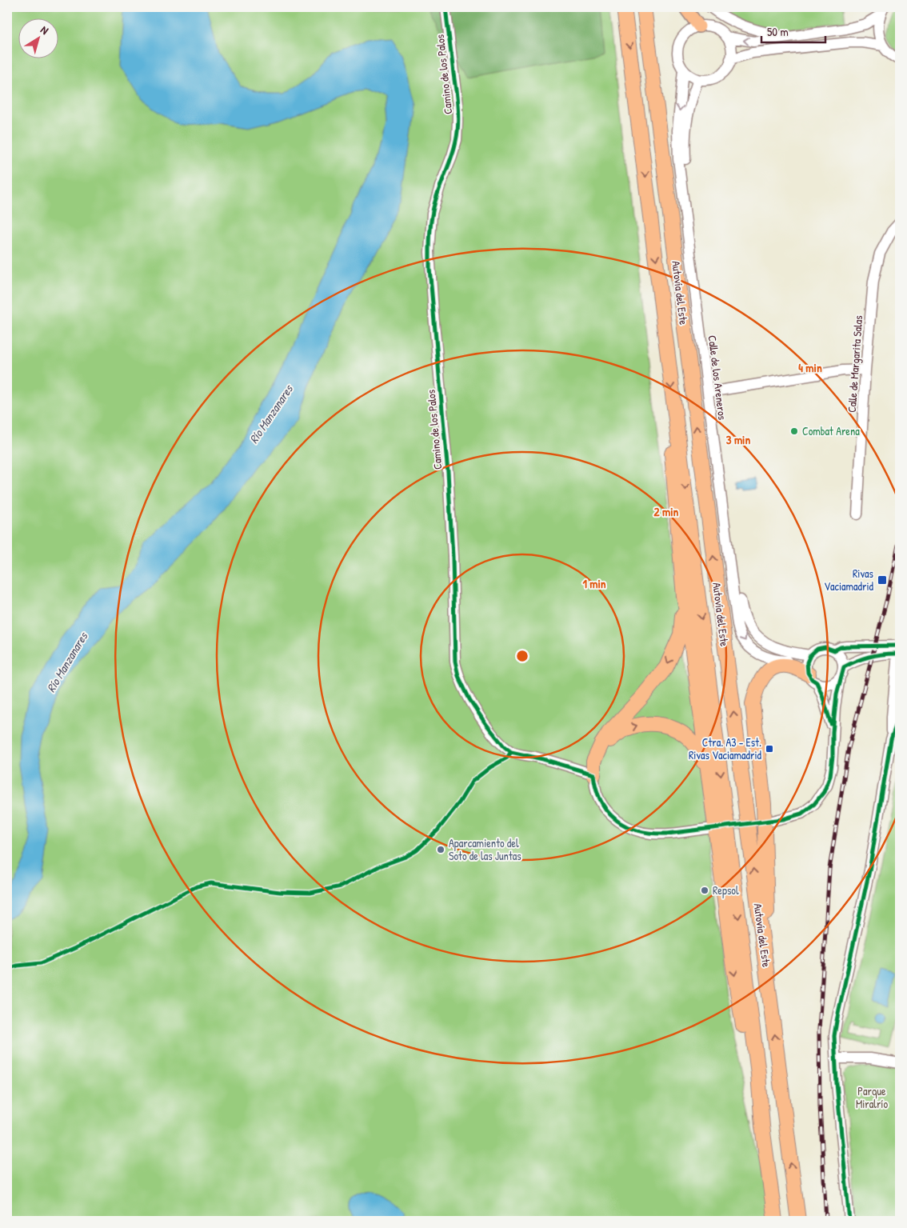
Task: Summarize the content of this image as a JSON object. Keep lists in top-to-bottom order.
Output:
{
  "streets": {
    "highway": ["Autovía del Este"],
    "street": ["Camino de los Palos", "Calle de Margarita Salas", "Calle de los Areneros"]
  },
  "water": ["Río Manzanares"],
  "parks": ["Parque Miralrío"],
  "places": {
    "other": ["Combat Arena", "Aparcamiento del Soto de las Juntas", "Repsol"],
    "transit": ["Rivas Vaciamadrid", "Ctra. A3 - Est. Rivas Vaciamadrid"]
  },
  "scale_bar": "50 m",
  "north": "top right",
  "rings": [
    "4 min",
    "3 min",
    "2 min",
    "1 min"
  ]
}
